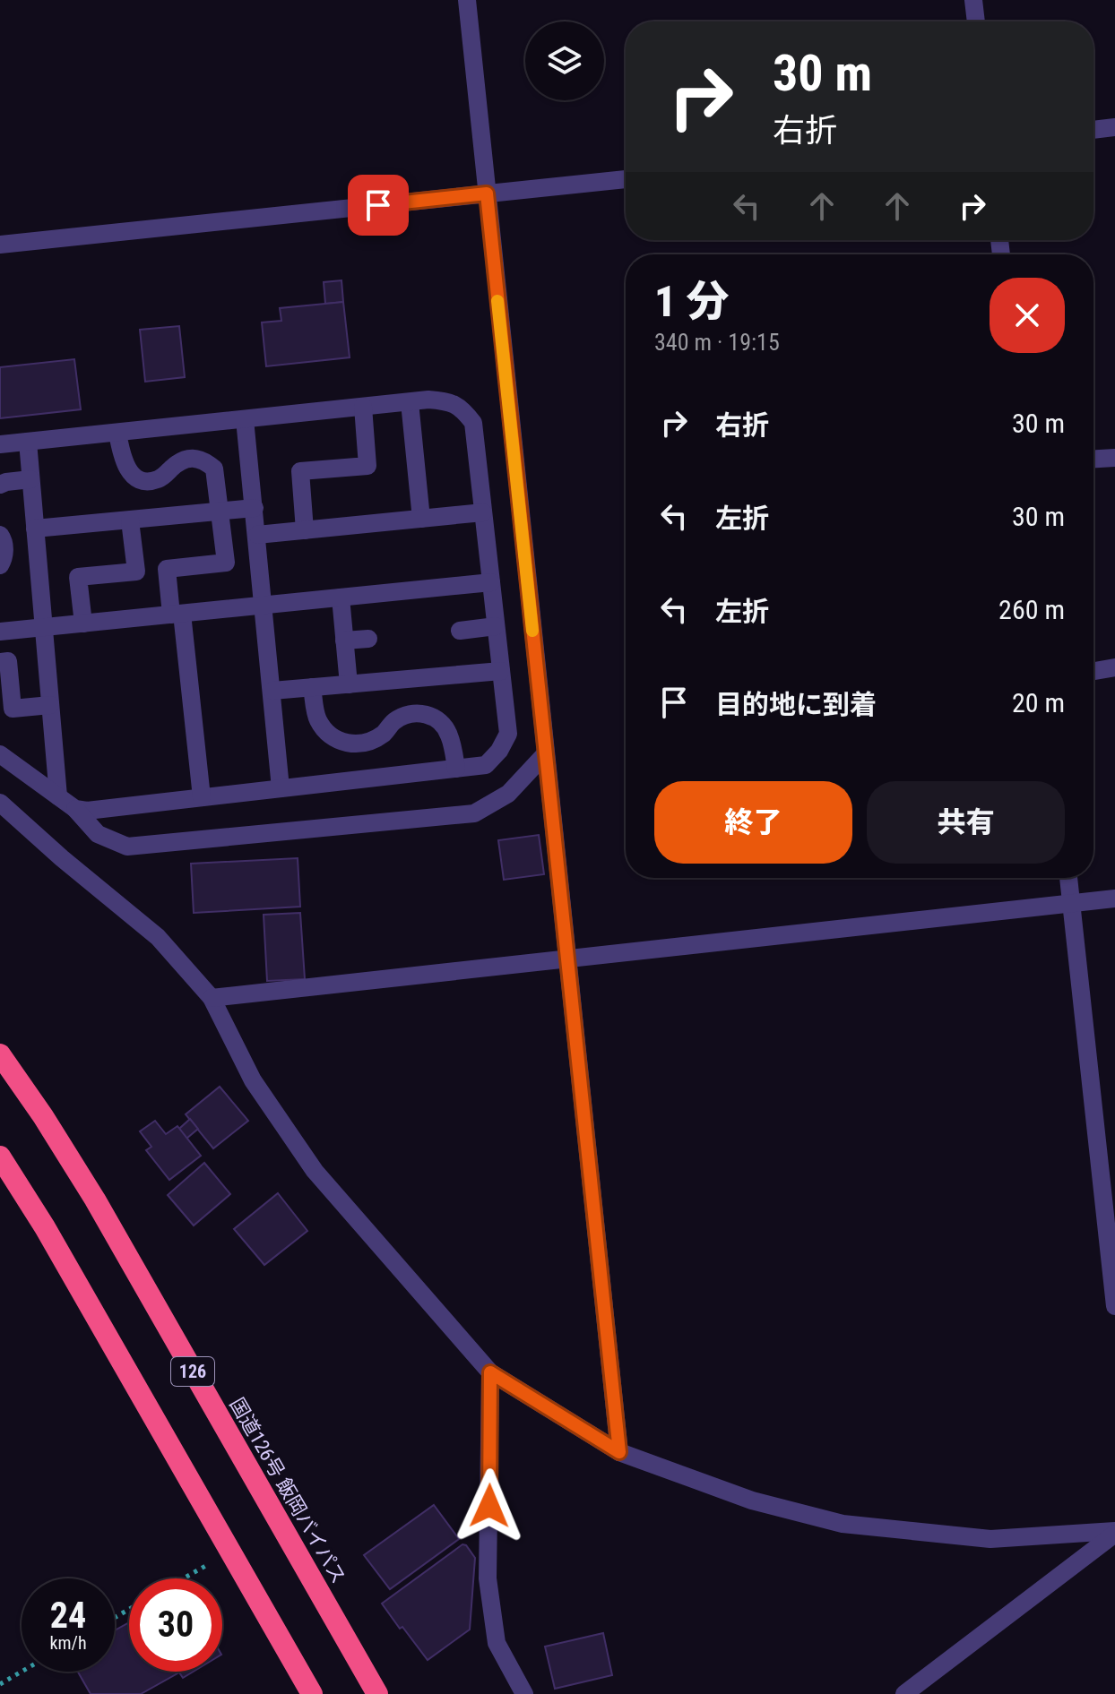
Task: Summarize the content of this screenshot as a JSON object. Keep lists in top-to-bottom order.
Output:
{
  "streets": {
    "highway": ["126", "国道126号 飯岡バイパス"]
  },
  "page": {
    "turn": ["30 m", "右折"],
    "heading": ["1 分", "340 m · 19:15"],
    "list": [
      {
        "name": "右折",
        "value": "30 m"
      },
      {
        "name": "左折",
        "value": "30 m"
      },
      {
        "name": "左折",
        "value": "260 m"
      },
      {
        "name": "目的地に到着",
        "value": "20 m"
      }
    ],
    "buttons": ["終了", "共有"],
    "speed": "24 km/h",
    "limit": "30"
  }
}
